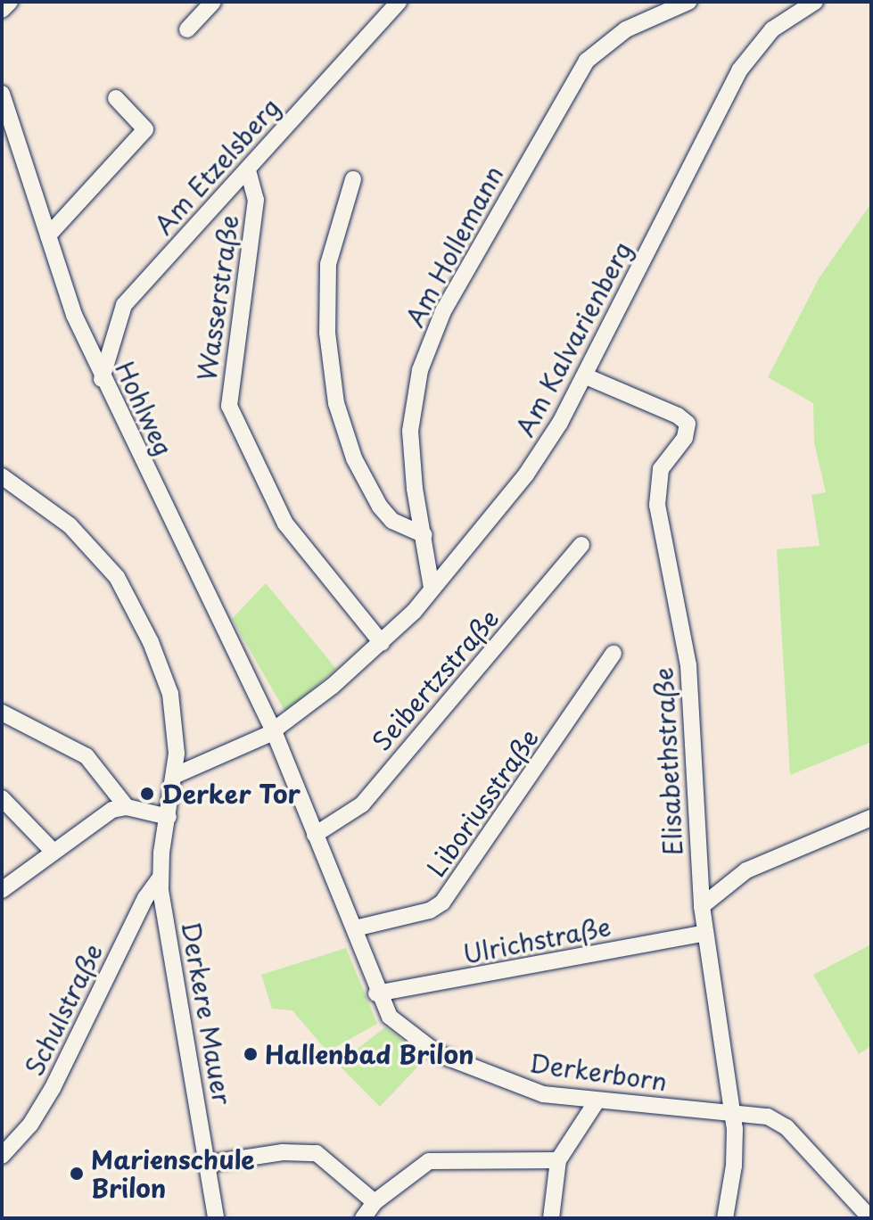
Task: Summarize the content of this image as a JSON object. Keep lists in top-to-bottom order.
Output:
{
  "streets": {
    "street": [
      "Am Etzelsberg",
      "Am Hollemann",
      "Wasserstraße",
      "Am Kalvarienberg",
      "Hohlweg",
      "Seibertzstraße",
      "Elisabethstraße",
      "Liboriusstraße",
      "Ulrichstraße",
      "Schulstraße",
      "Derkere Mauer",
      "Derkerborn"
    ]
  },
  "crossings": [
    ["Am Etzelsberg", "Wasserstraße"],
    ["Am Etzelsberg", "Hohlweg"],
    ["Am Hollemann", "Am Kalvarienberg"],
    ["Wasserstraße", "Am Kalvarienberg"],
    ["Am Kalvarienberg", "Hohlweg"],
    ["Am Kalvarienberg", "Elisabethstraße"],
    ["Am Kalvarienberg", "Derkere Mauer"],
    ["Am Kalvarienberg", "Derkerborn"],
    ["Hohlweg", "Derkerborn"],
    ["Seibertzstraße", "Derkerborn"],
    ["Elisabethstraße", "Ulrichstraße"],
    ["Elisabethstraße", "Derkerborn"],
    ["Liboriusstraße", "Derkerborn"],
    ["Ulrichstraße", "Derkerborn"],
    ["Schulstraße", "Derkere Mauer"]
  ],
  "places": ["Derker Tor", "Hallenbad Brilon", "Marienschule Brilon"]
}
